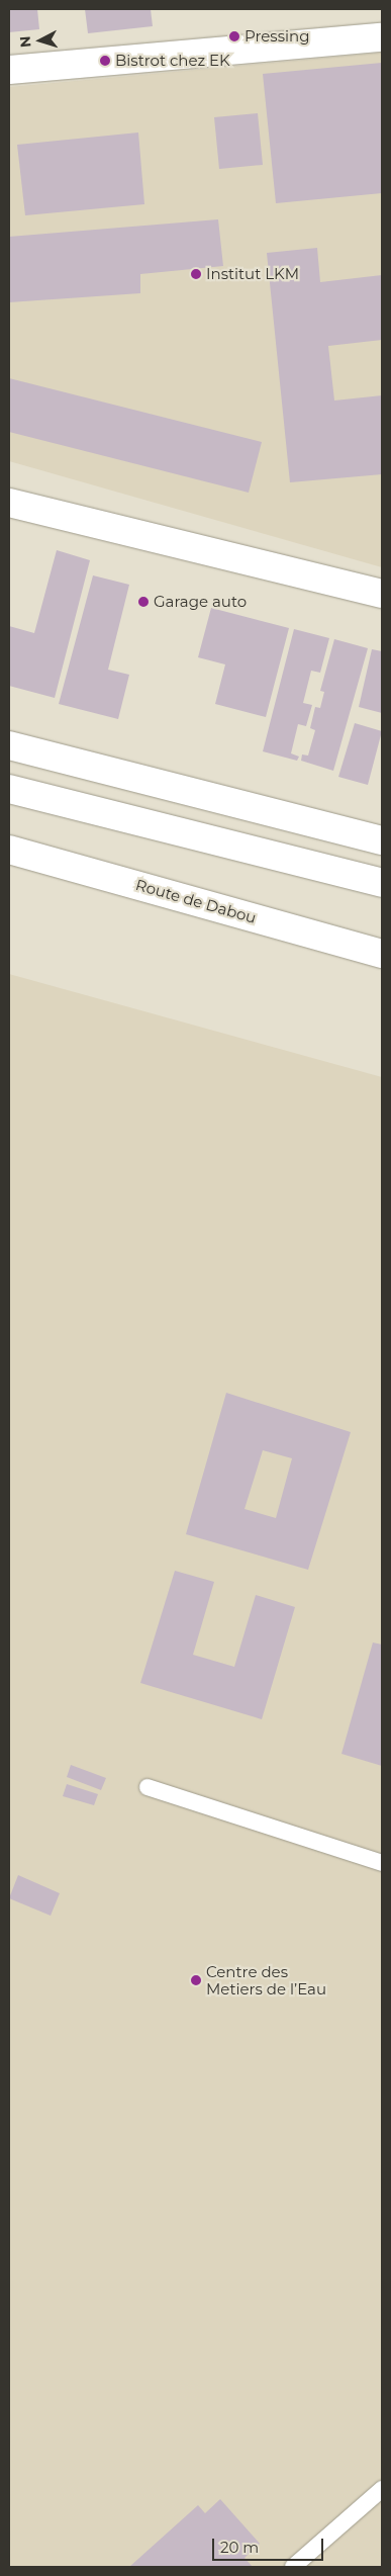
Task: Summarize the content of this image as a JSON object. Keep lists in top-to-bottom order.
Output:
{
  "streets": {
    "street": ["Route de Dabou"]
  },
  "places": [
    "Pressing",
    "Bistrot chez EK",
    "Institut LKM",
    "Garage auto",
    "Centre des Metiers de l’Eau"
  ],
  "scale_bar": "20 m",
  "north": "left"
}
